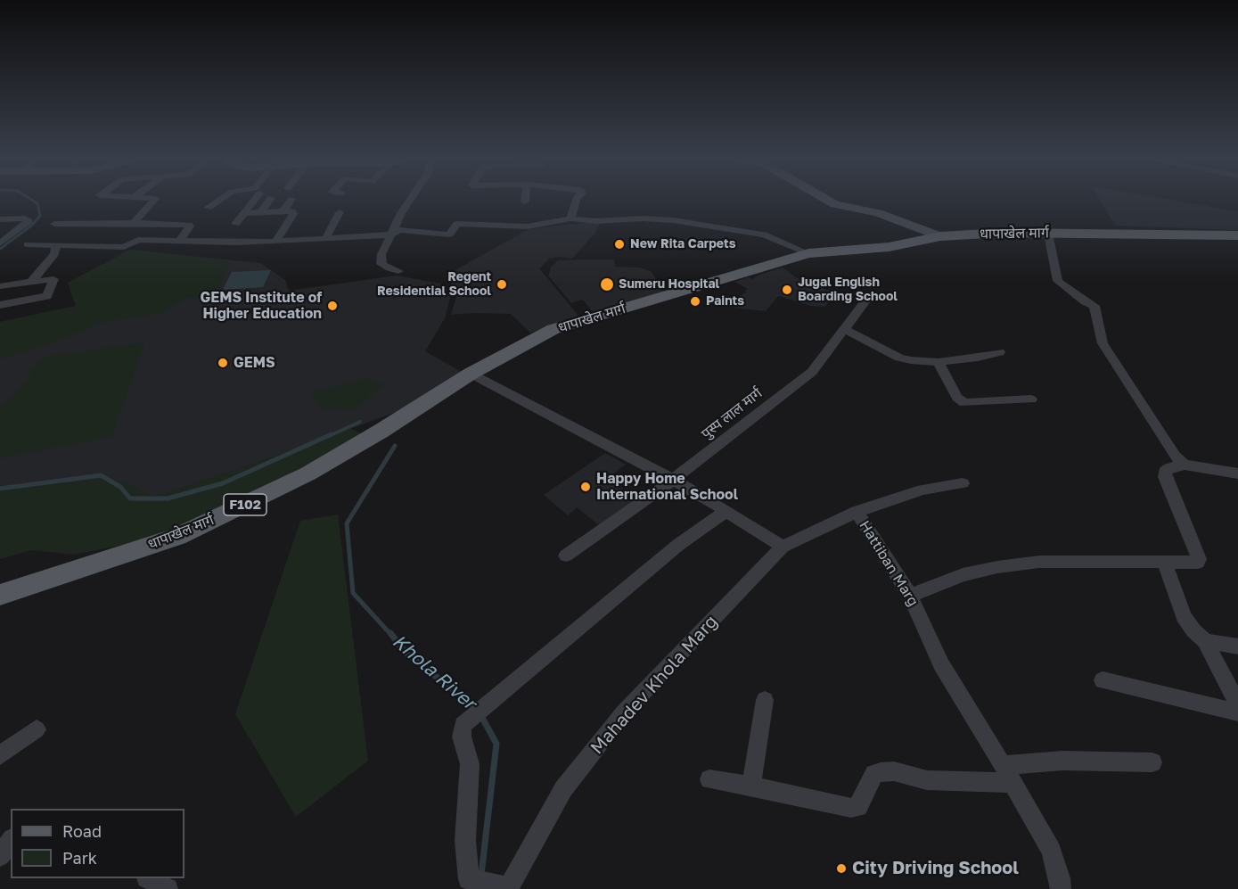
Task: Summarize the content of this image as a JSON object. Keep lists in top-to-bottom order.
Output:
{
  "streets": {
    "main road": ["धापाखेल मार्ग", "F102"],
    "street": ["पुस्प लाल मार्ग", "Hattiban Marg", "Mahadev Khola Marg"]
  },
  "crossings": [
    ["Hattiban Marg", "Mahadev Khola Marg"]
  ],
  "water": ["Khola River"],
  "places": [
    "New Rita Carpets",
    "Regent Residential School",
    "Sumeru Hospital",
    "Jugal English Boarding School",
    "Paints",
    "GEMS Institute of Higher Education",
    "GEMS",
    "Happy Home International School",
    "City Driving School"
  ],
  "legend": ["Road", "Park"]
}
